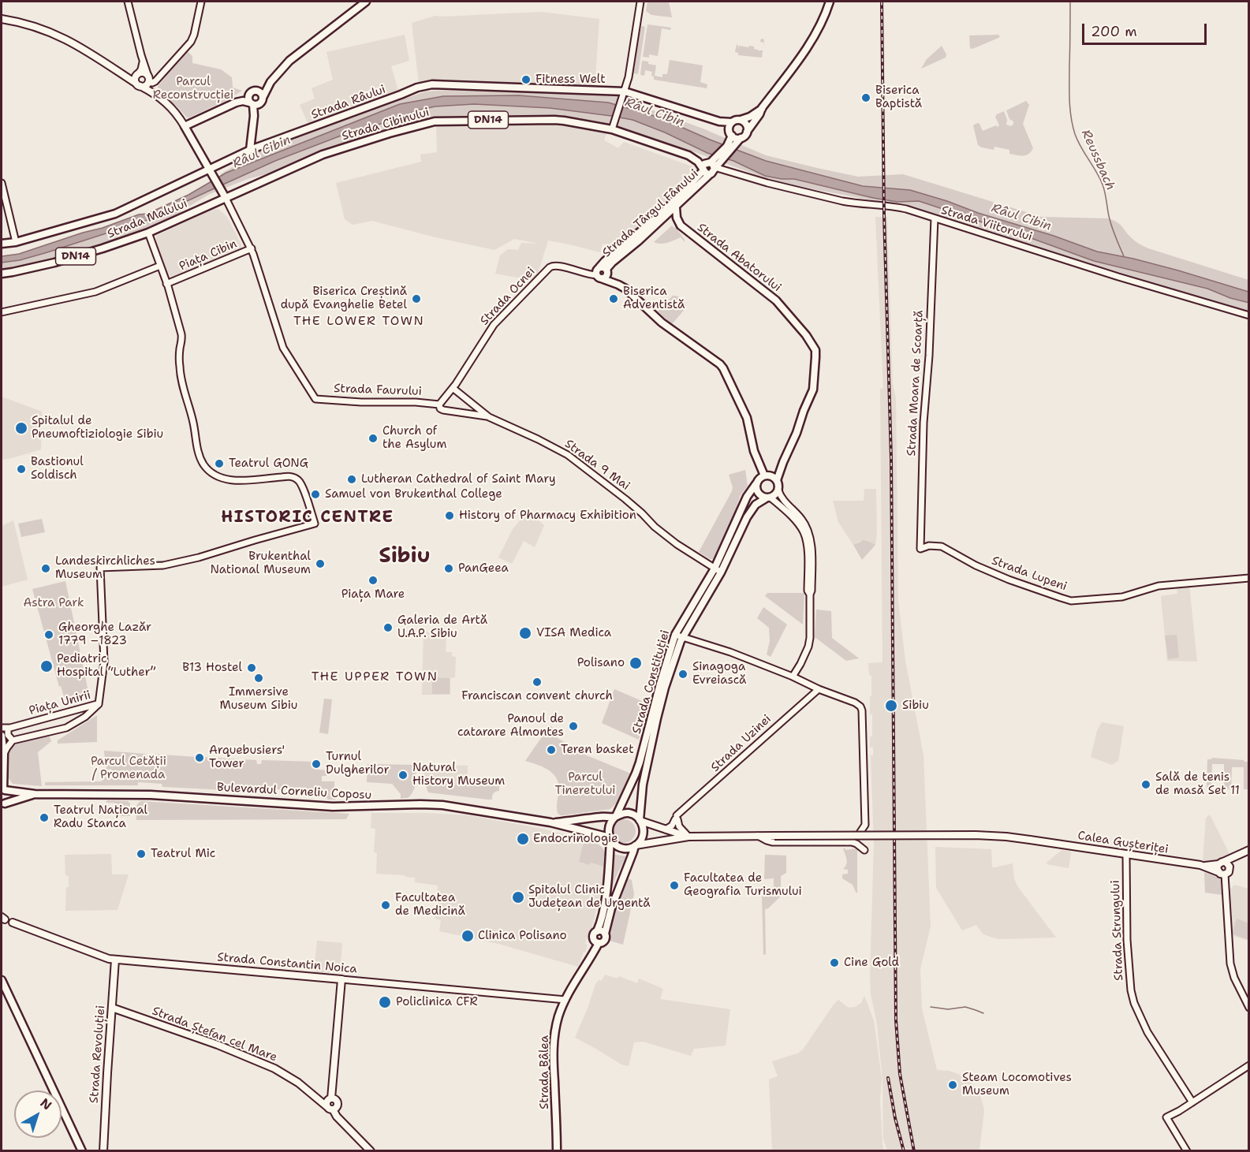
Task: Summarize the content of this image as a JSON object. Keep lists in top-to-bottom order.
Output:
{
  "streets": {
    "main road": [
      "Strada Râului",
      "DN14",
      "Strada Cibinului",
      "Strada Târgul Fânului",
      "Strada Malului",
      "Piața Cibin",
      "Strada Abatorului",
      "Strada Constituției",
      "Bulevardul Corneliu Coposu",
      "Calea Gușteriței",
      "Strada Constantin Noica",
      "Strada Ștefan cel Mare",
      "Strada Revoluției",
      "Strada Bâlea"
    ],
    "street": [
      "Strada Viitorului",
      "Strada Ocnei",
      "Strada Moara de Scoarță",
      "Strada Faurului",
      "Strada 9 Mai",
      "Strada Lupeni",
      "Piața Unirii",
      "Strada Uzinei",
      "Strada Strungului"
    ]
  },
  "crossings": [
    ["Strada Râului", "DN14"],
    ["Strada Râului", "Piața Cibin"],
    ["DN14", "Strada Cibinului"],
    ["DN14", "Strada Târgul Fânului"],
    ["DN14", "Strada Viitorului"],
    ["Strada Cibinului", "Strada Târgul Fânului"],
    ["Strada Cibinului", "Strada Malului"],
    ["Strada Cibinului", "Strada Viitorului"],
    ["Strada Cibinului", "Piața Cibin"],
    ["Strada Târgul Fânului", "Strada Viitorului"],
    ["Strada Târgul Fânului", "Strada Abatorului"],
    ["Strada Viitorului", "Strada Moara de Scoarță"],
    ["Piața Cibin", "Strada Faurului"],
    ["Strada Abatorului", "Strada Constituției"],
    ["Strada Ocnei", "Strada Faurului"],
    ["Strada Ocnei", "Strada 9 Mai"],
    ["Strada Moara de Scoarță", "Strada Lupeni"],
    ["Strada Faurului", "Strada 9 Mai"],
    ["Strada 9 Mai", "Strada Constituției"],
    ["Strada Constituției", "Bulevardul Corneliu Coposu"],
    ["Strada Uzinei", "Bulevardul Corneliu Coposu"],
    ["Bulevardul Corneliu Coposu", "Calea Gușteriței"],
    ["Calea Gușteriței", "Strada Strungului"],
    ["Strada Constantin Noica", "Strada Revoluției"],
    ["Strada Constantin Noica", "Strada Bâlea"],
    ["Strada Ștefan cel Mare", "Strada Revoluției"]
  ],
  "districts": [
    "THE LOWER TOWN",
    "HISTORIC CENTRE",
    "Sibiu",
    "THE UPPER TOWN"
  ],
  "water": ["Râul Cibin", "Reussbach"],
  "parks": [
    "Parcul Reconstrucției",
    "Astra Park",
    "Parcul Cetății / Promenada",
    "Parcul Tineretului"
  ],
  "places": [
    "Fitness Welt",
    "Biserica Baptistă",
    "Biserica Creștină după Evanghelie Betel",
    "Biserica Adventistă",
    "Spitalul de Pneumoftiziologie Sibiu",
    "Church of the Asylum",
    "Teatrul GONG",
    "Bastionul Soldisch",
    "Lutheran Cathedral of Saint Mary",
    "Samuel von Brukenthal College",
    "History of Pharmacy Exhibition",
    "Brukenthal National Museum",
    "Landeskirchliches Museum",
    "PanGeea",
    "Piața Mare",
    "Galeria de Artă U.A.P. Sibiu",
    "VISA Medica",
    "Gheorghe Lazăr 1779 –1823",
    "Polisano",
    "Pediatric Hospital “Luther”",
    "B13 Hostel",
    "Sinagoga Evreiască",
    "Immersive Museum Sibiu",
    "Franciscan convent church",
    "Sibiu",
    "Panoul de catarare Almontes",
    "Teren basket",
    "Arquebusiers' Tower",
    "Turnul Dulgherilor",
    "Natural History Museum",
    "Sală de tenis de masă Set 11",
    "Teatrul Național Radu Stanca",
    "Endocrinologie",
    "Teatrul Mic",
    "Facultatea de Geografia Turismului",
    "Spitalul Clinic Județean de Urgentă",
    "Facultatea de Medicină",
    "Clinica Polisano",
    "Cine Gold",
    "Policlinica CFR",
    "Steam Locomotives Museum"
  ],
  "scale_bar": "200 m",
  "north": "top right"
}
